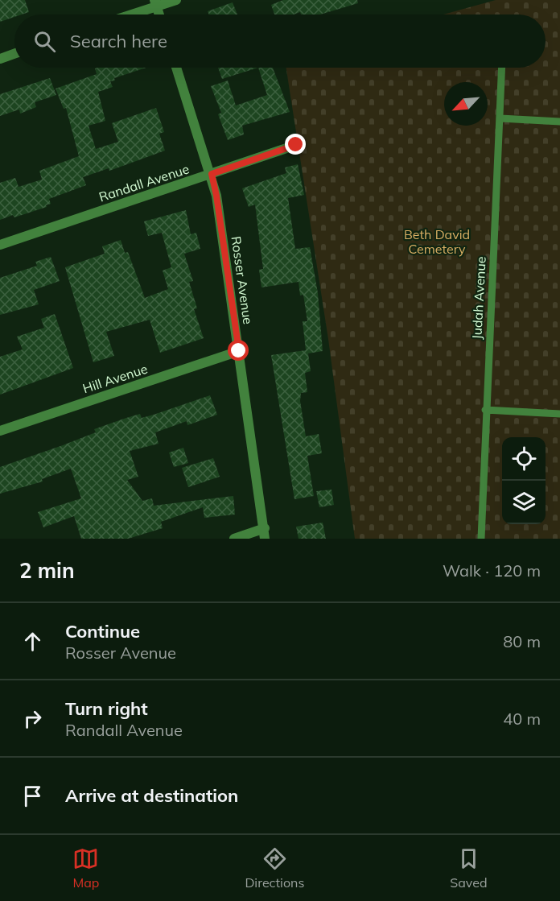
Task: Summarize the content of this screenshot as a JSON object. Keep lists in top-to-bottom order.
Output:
{
  "streets": {
    "street": ["Randall Avenue", "Rosser Avenue", "Hill Avenue"],
    "lane": ["Judah Avenue"]
  },
  "crossings": [
    ["Randall Avenue", "Rosser Avenue"],
    ["Rosser Avenue", "Hill Avenue"]
  ],
  "parks": ["Beth David Cemetery"],
  "north": "bottom left",
  "page": {
    "search": "Search here",
    "heading": ["2 min", "Walk · 120 m"],
    "list": [
      ["Continue", "Rosser Avenue", "80 m"],
      ["Turn right", "Randall Avenue", "40 m"],
      "Arrive at destination"
    ],
    "nav": ["Map", "Directions", "Saved"]
  }
}
